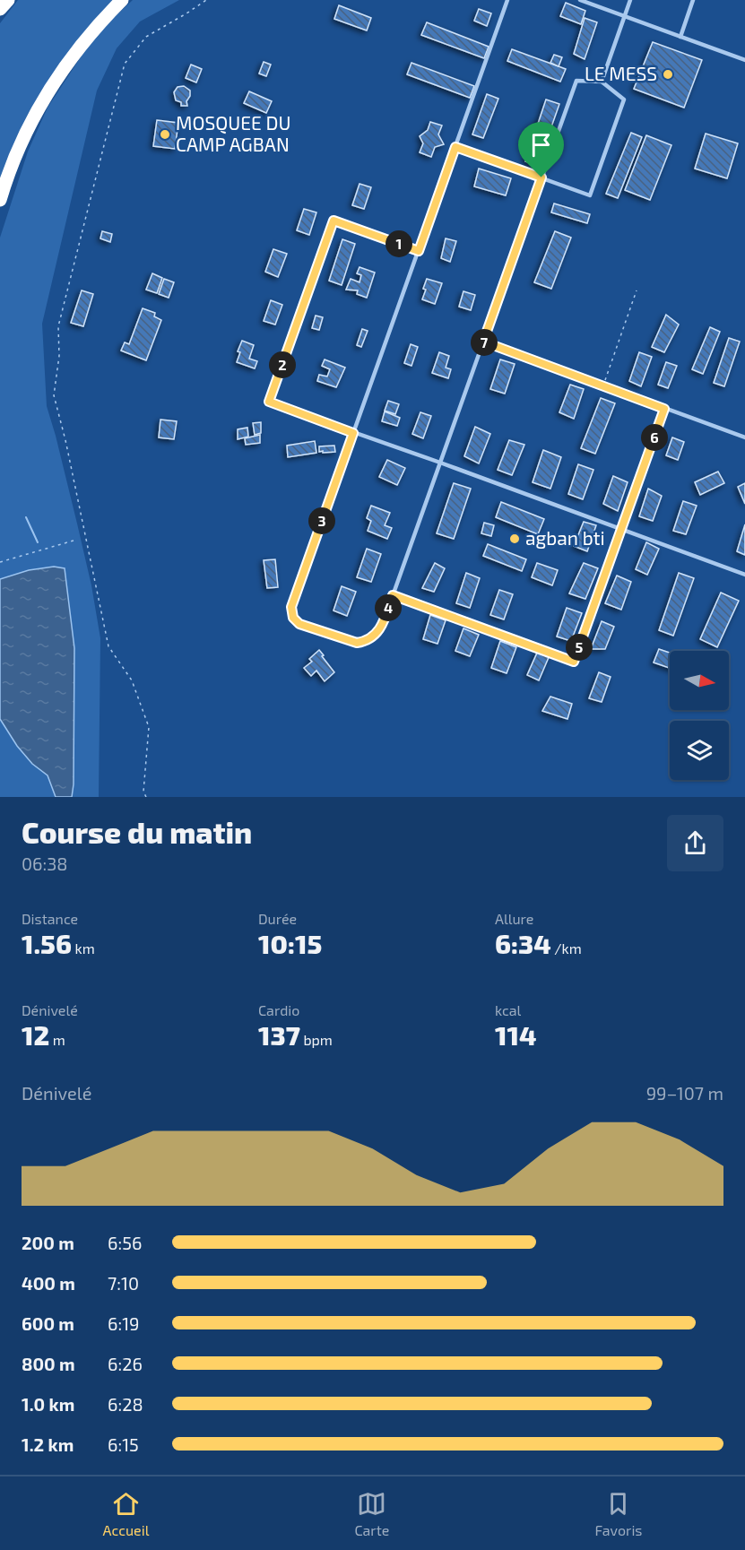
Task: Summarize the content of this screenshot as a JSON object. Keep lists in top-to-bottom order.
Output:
{
  "places": ["LE MESS", "MOSQUEE DU CAMP AGBAN", "agban bti"],
  "north": "right",
  "page": {
    "pins": [
      "1",
      "7",
      "2",
      "6",
      "3",
      "4",
      "5"
    ],
    "heading": ["Course du matin", "06:38"],
    "stats": [
      ["Distance", "1.56 km"],
      ["Durée", "10:15"],
      ["Allure", "6:34 /km"],
      ["Dénivelé", "12 m"],
      ["Cardio", "137 bpm"],
      ["kcal", "114"]
    ],
    "chart": ["Dénivelé", "99–107 m"],
    "list": [
      {
        "name": "200 m",
        "note": "6:56"
      },
      {
        "name": "400 m",
        "note": "7:10"
      },
      {
        "name": "600 m",
        "note": "6:19"
      },
      {
        "name": "800 m",
        "note": "6:26"
      },
      {
        "name": "1.0 km",
        "note": "6:28"
      },
      {
        "name": "1.2 km",
        "note": "6:15"
      }
    ],
    "tabs": ["Accueil", "Carte", "Favoris"]
  }
}
